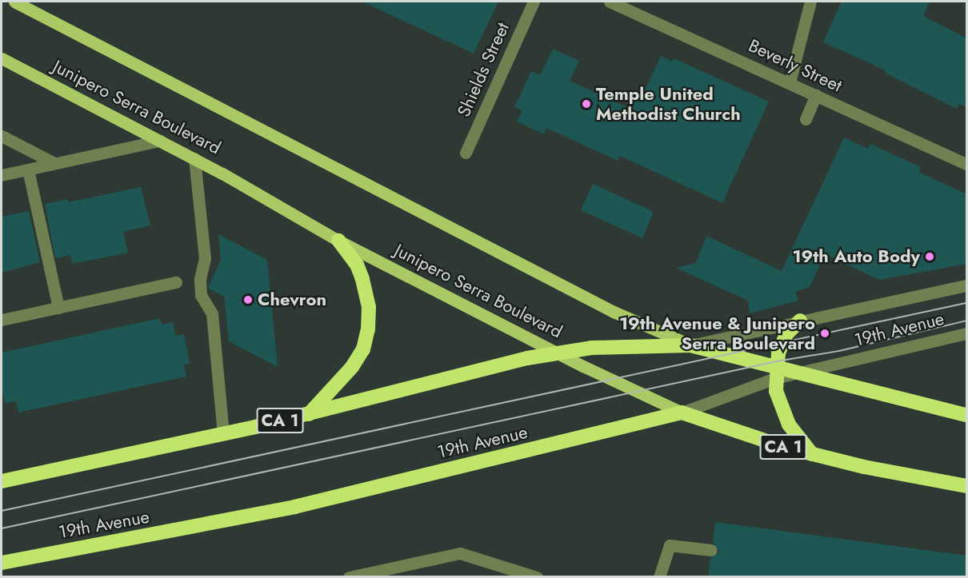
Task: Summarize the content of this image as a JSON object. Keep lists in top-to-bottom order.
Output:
{
  "streets": {
    "highway": ["Junipero Serra Boulevard", "19th Avenue", "CA 1"],
    "street": ["Beverly Street", "Shields Street"]
  },
  "crossings": [
    ["Junipero Serra Boulevard", "19th Avenue"]
  ],
  "places": [
    "Temple United Methodist Church",
    "19th Auto Body",
    "Chevron",
    "19th Avenue & Junipero Serra Boulevard"
  ]
}
